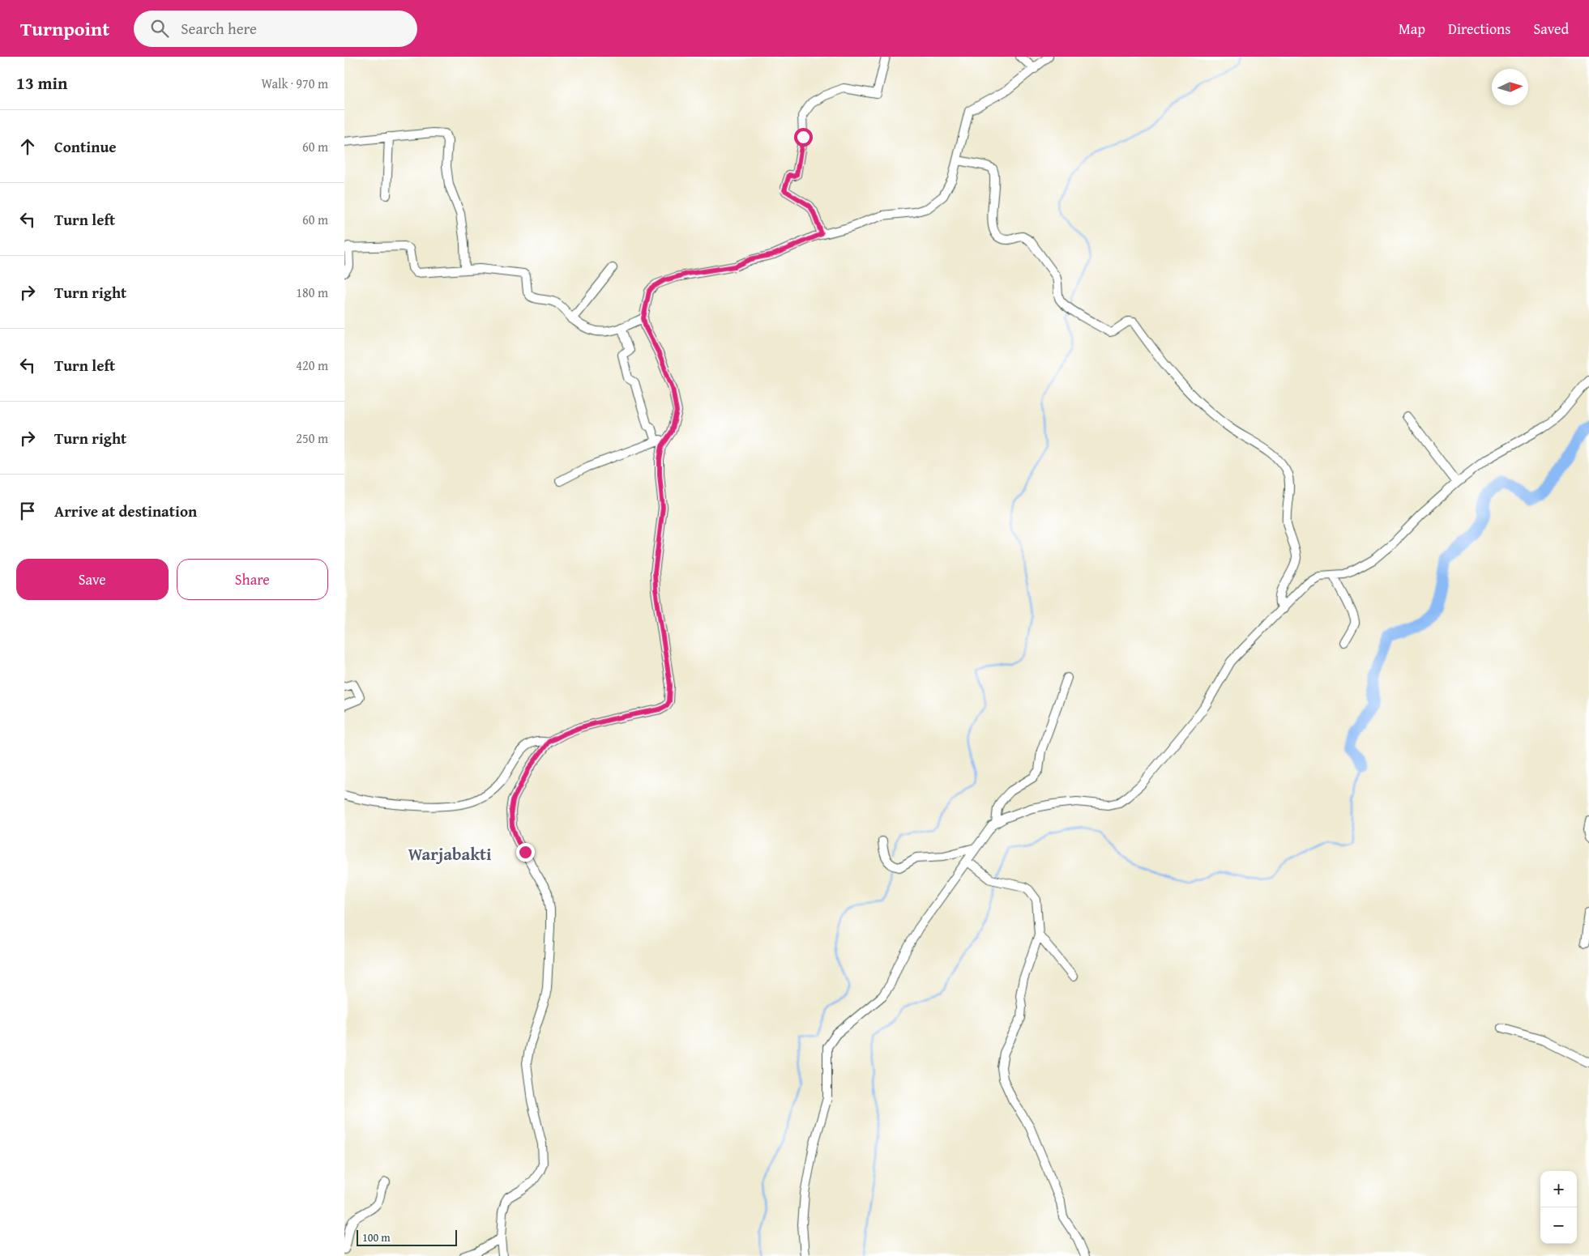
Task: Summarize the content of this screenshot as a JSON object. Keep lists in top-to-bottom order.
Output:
{
  "districts": ["Warjabakti"],
  "scale_bar": "100 m",
  "north": "right",
  "page": {
    "header": "Turnpoint",
    "search": "Search here",
    "nav": ["Map", "Directions", "Saved"],
    "heading": ["13 min", "Walk · 970 m"],
    "list": [
      ["Continue", "60 m"],
      ["Turn left", "60 m"],
      ["Turn right", "180 m"],
      ["Turn left", "420 m"],
      ["Turn right", "250 m"],
      "Arrive at destination"
    ],
    "buttons": ["Save", "Share"],
    "map_buttons": ["+", "−"],
    "scale": "100 m"
  }
}
